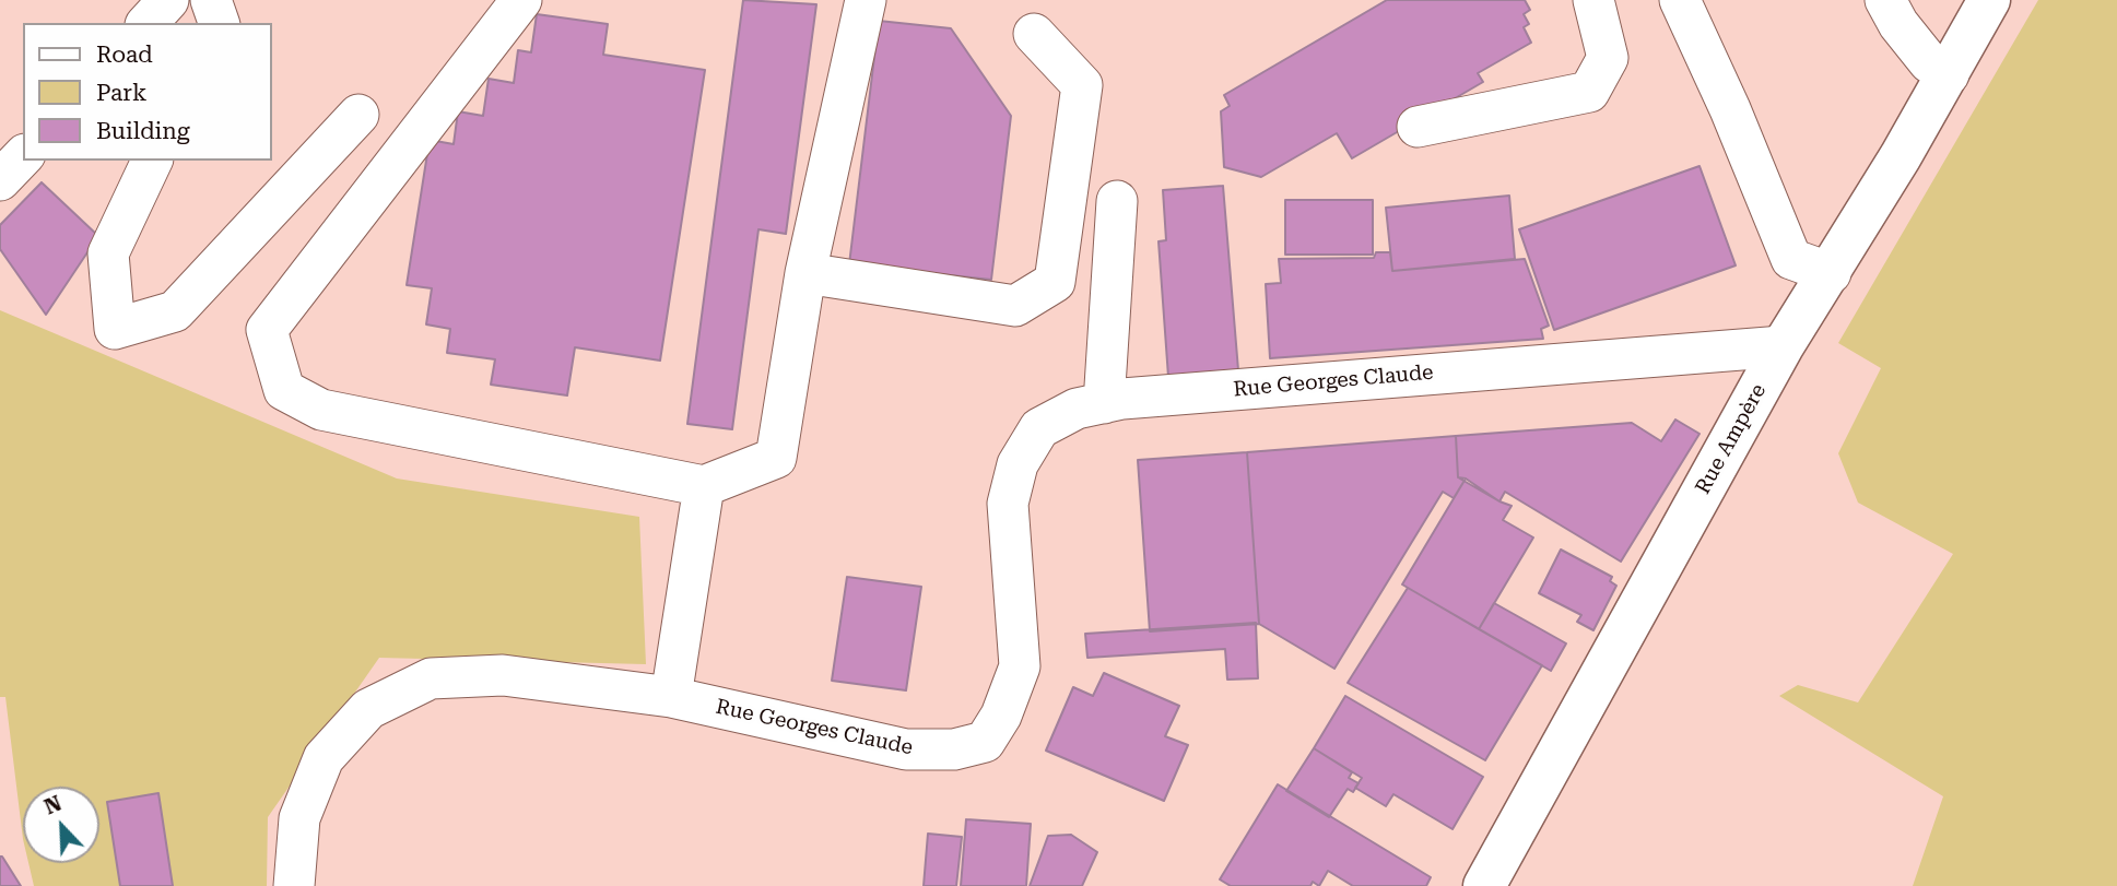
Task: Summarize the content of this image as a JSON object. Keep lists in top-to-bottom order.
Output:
{
  "streets": {
    "main road": ["Rue Ampère"],
    "street": ["Rue Georges Claude"]
  },
  "crossings": [
    ["Rue Georges Claude", "Rue Ampère"]
  ],
  "legend": ["Road", "Park", "Building"],
  "north": "top left"
}
